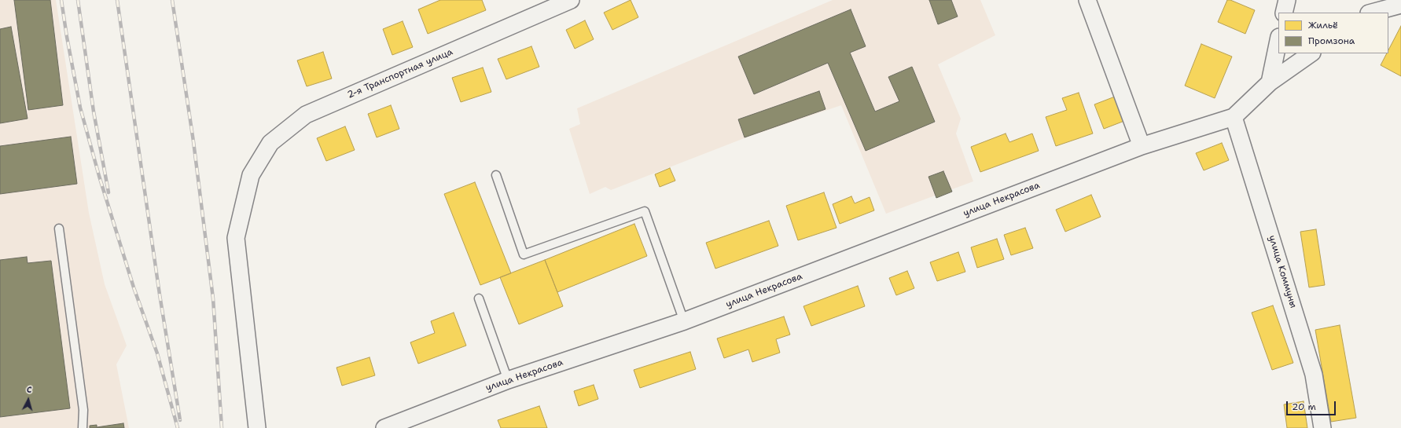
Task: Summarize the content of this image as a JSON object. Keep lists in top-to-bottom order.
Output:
{
  "streets": {
    "street": ["2-я Транспортная улица", "улица Некрасова", "улица Коммуны"]
  },
  "legend": ["Жильё", "Промзона"],
  "scale_bar": "20 m",
  "north": "top"
}
